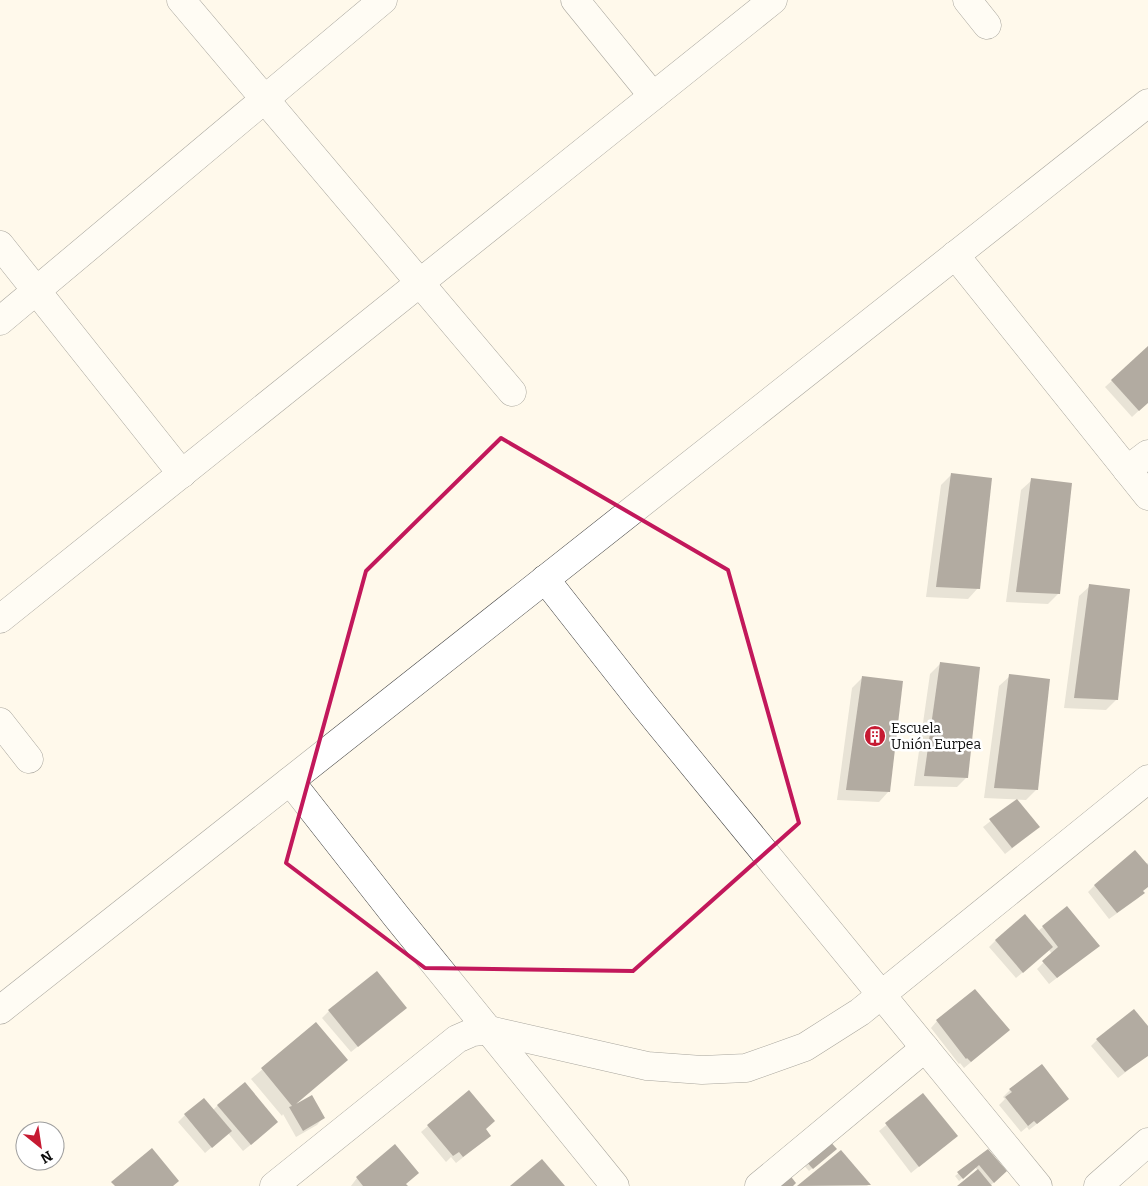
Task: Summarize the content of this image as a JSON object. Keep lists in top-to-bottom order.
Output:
{
  "places": {
    "building": ["Escuela Unión Eurpea"]
  },
  "north": "bottom right"
}
